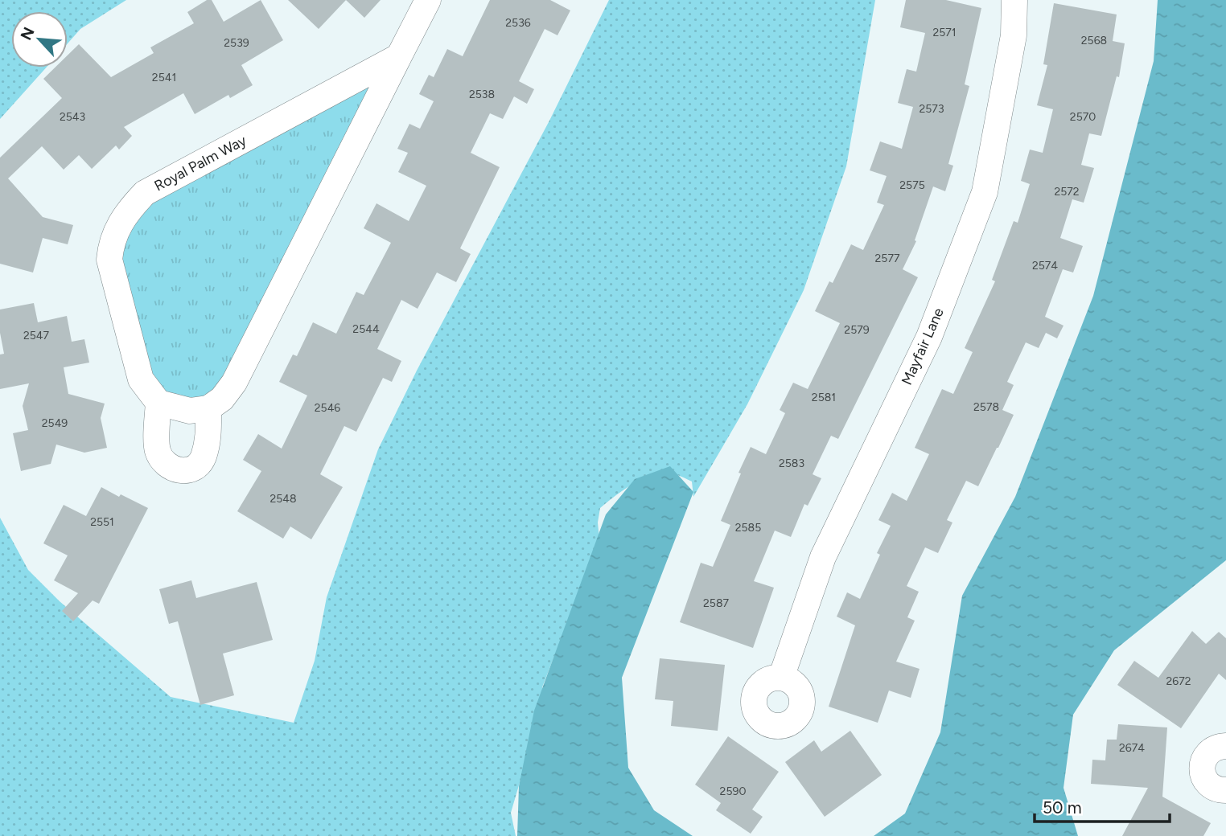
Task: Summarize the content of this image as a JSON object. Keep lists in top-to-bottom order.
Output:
{
  "streets": {
    "street": ["Royal Palm Way", "Mayfair Lane"]
  },
  "house_numbers": [
    "2536",
    "2571",
    "2568",
    "2539",
    "2541",
    "2538",
    "2573",
    "2543",
    "2570",
    "2575",
    "2572",
    "2577",
    "2574",
    "2544",
    "2579",
    "2547",
    "2581",
    "2578",
    "2546",
    "2549",
    "2583",
    "2548",
    "2551",
    "2585",
    "2587",
    "2672",
    "2674",
    "2590"
  ],
  "scale_bar": "50 m",
  "north": "top left"
}
